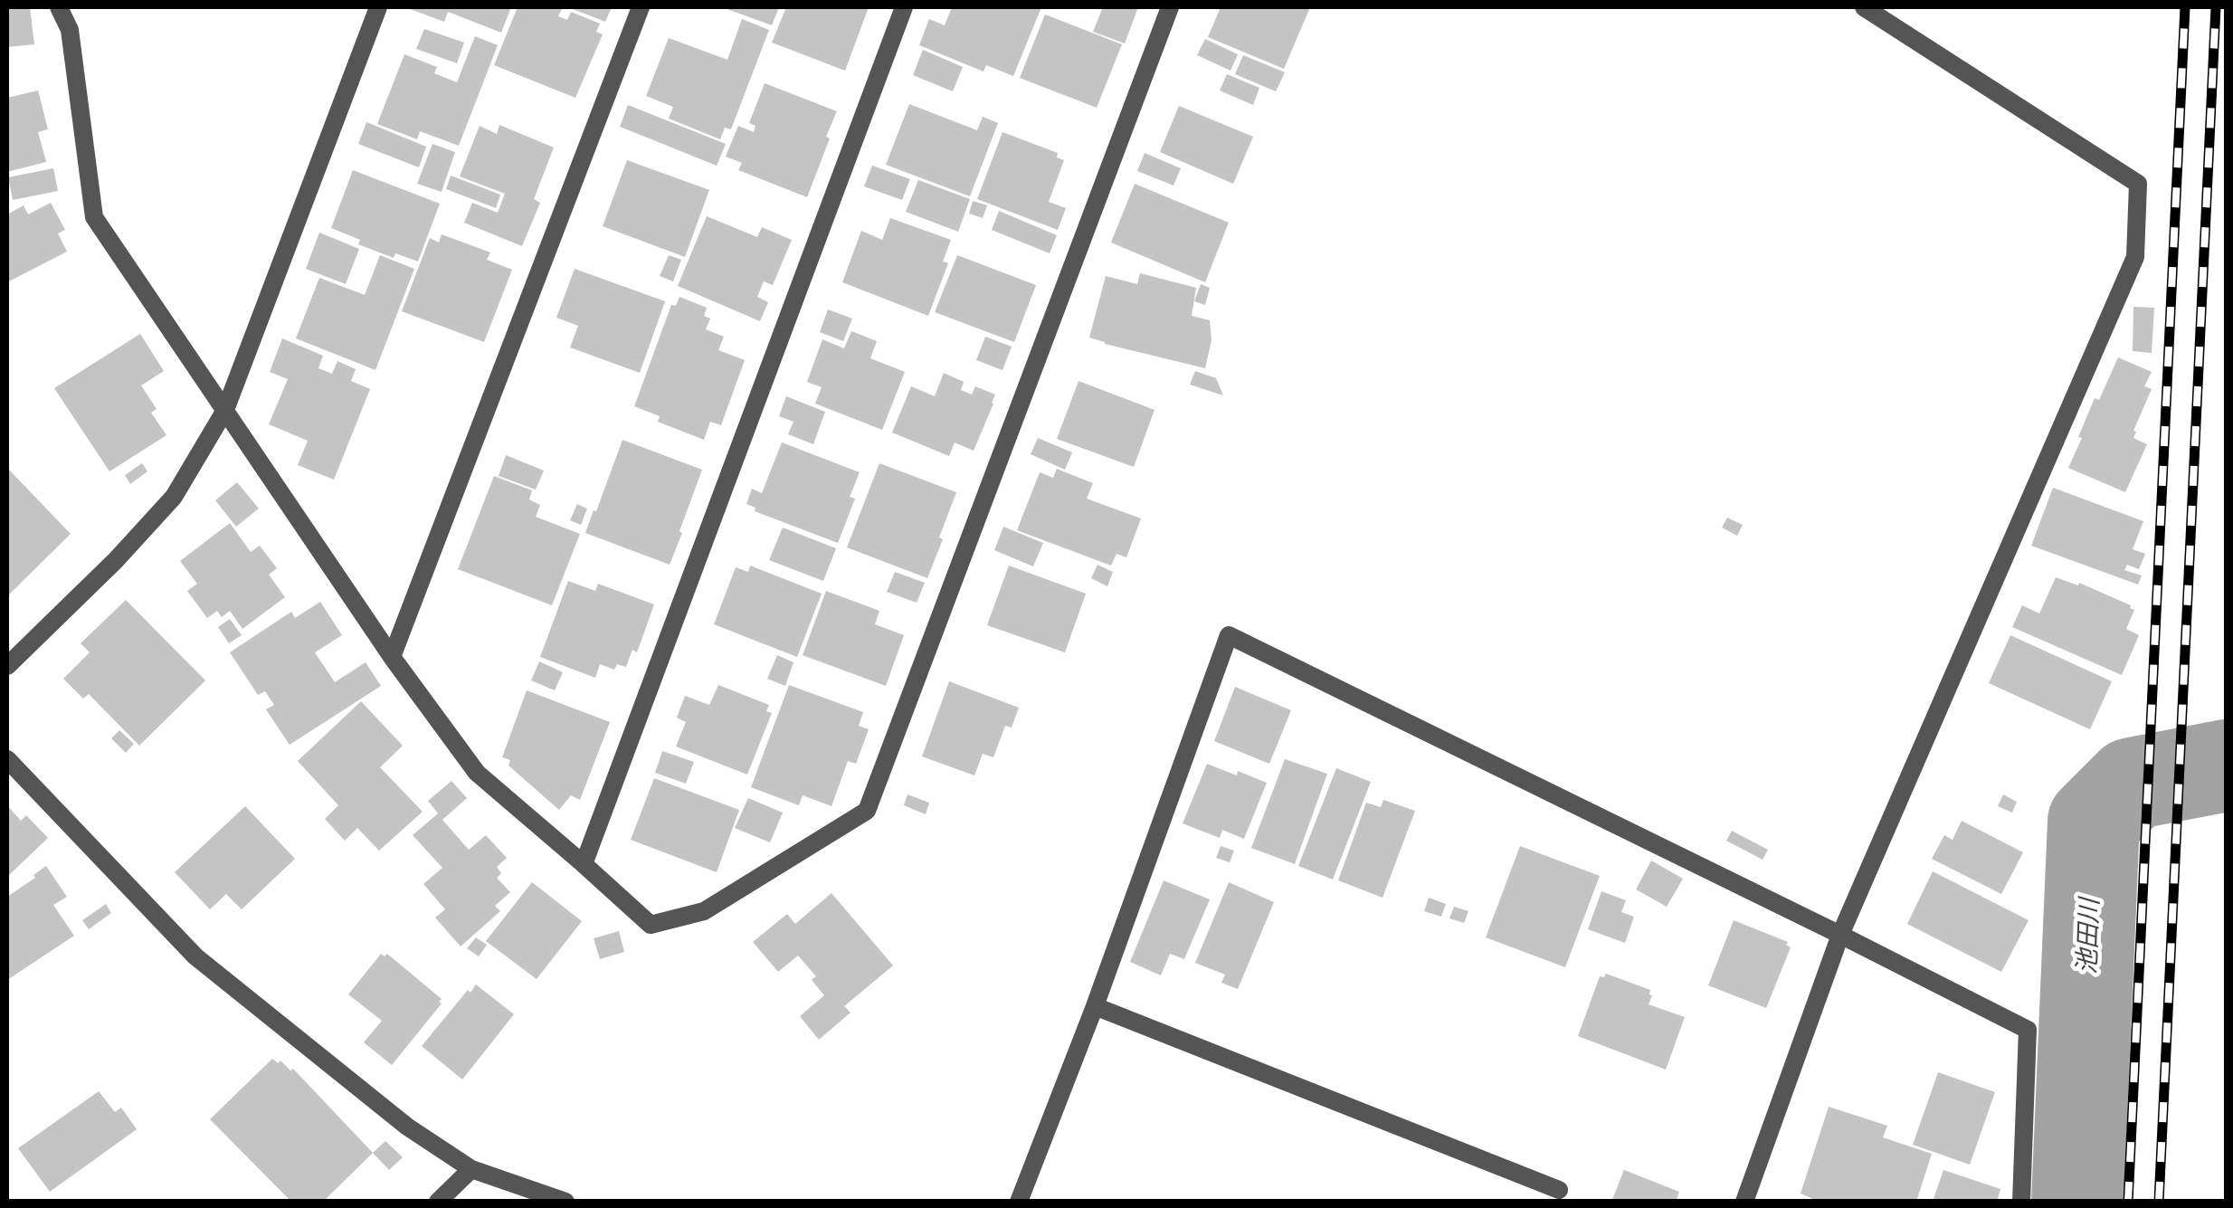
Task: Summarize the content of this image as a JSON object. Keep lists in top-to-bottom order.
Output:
{
  "water": ["池田川"]
}
